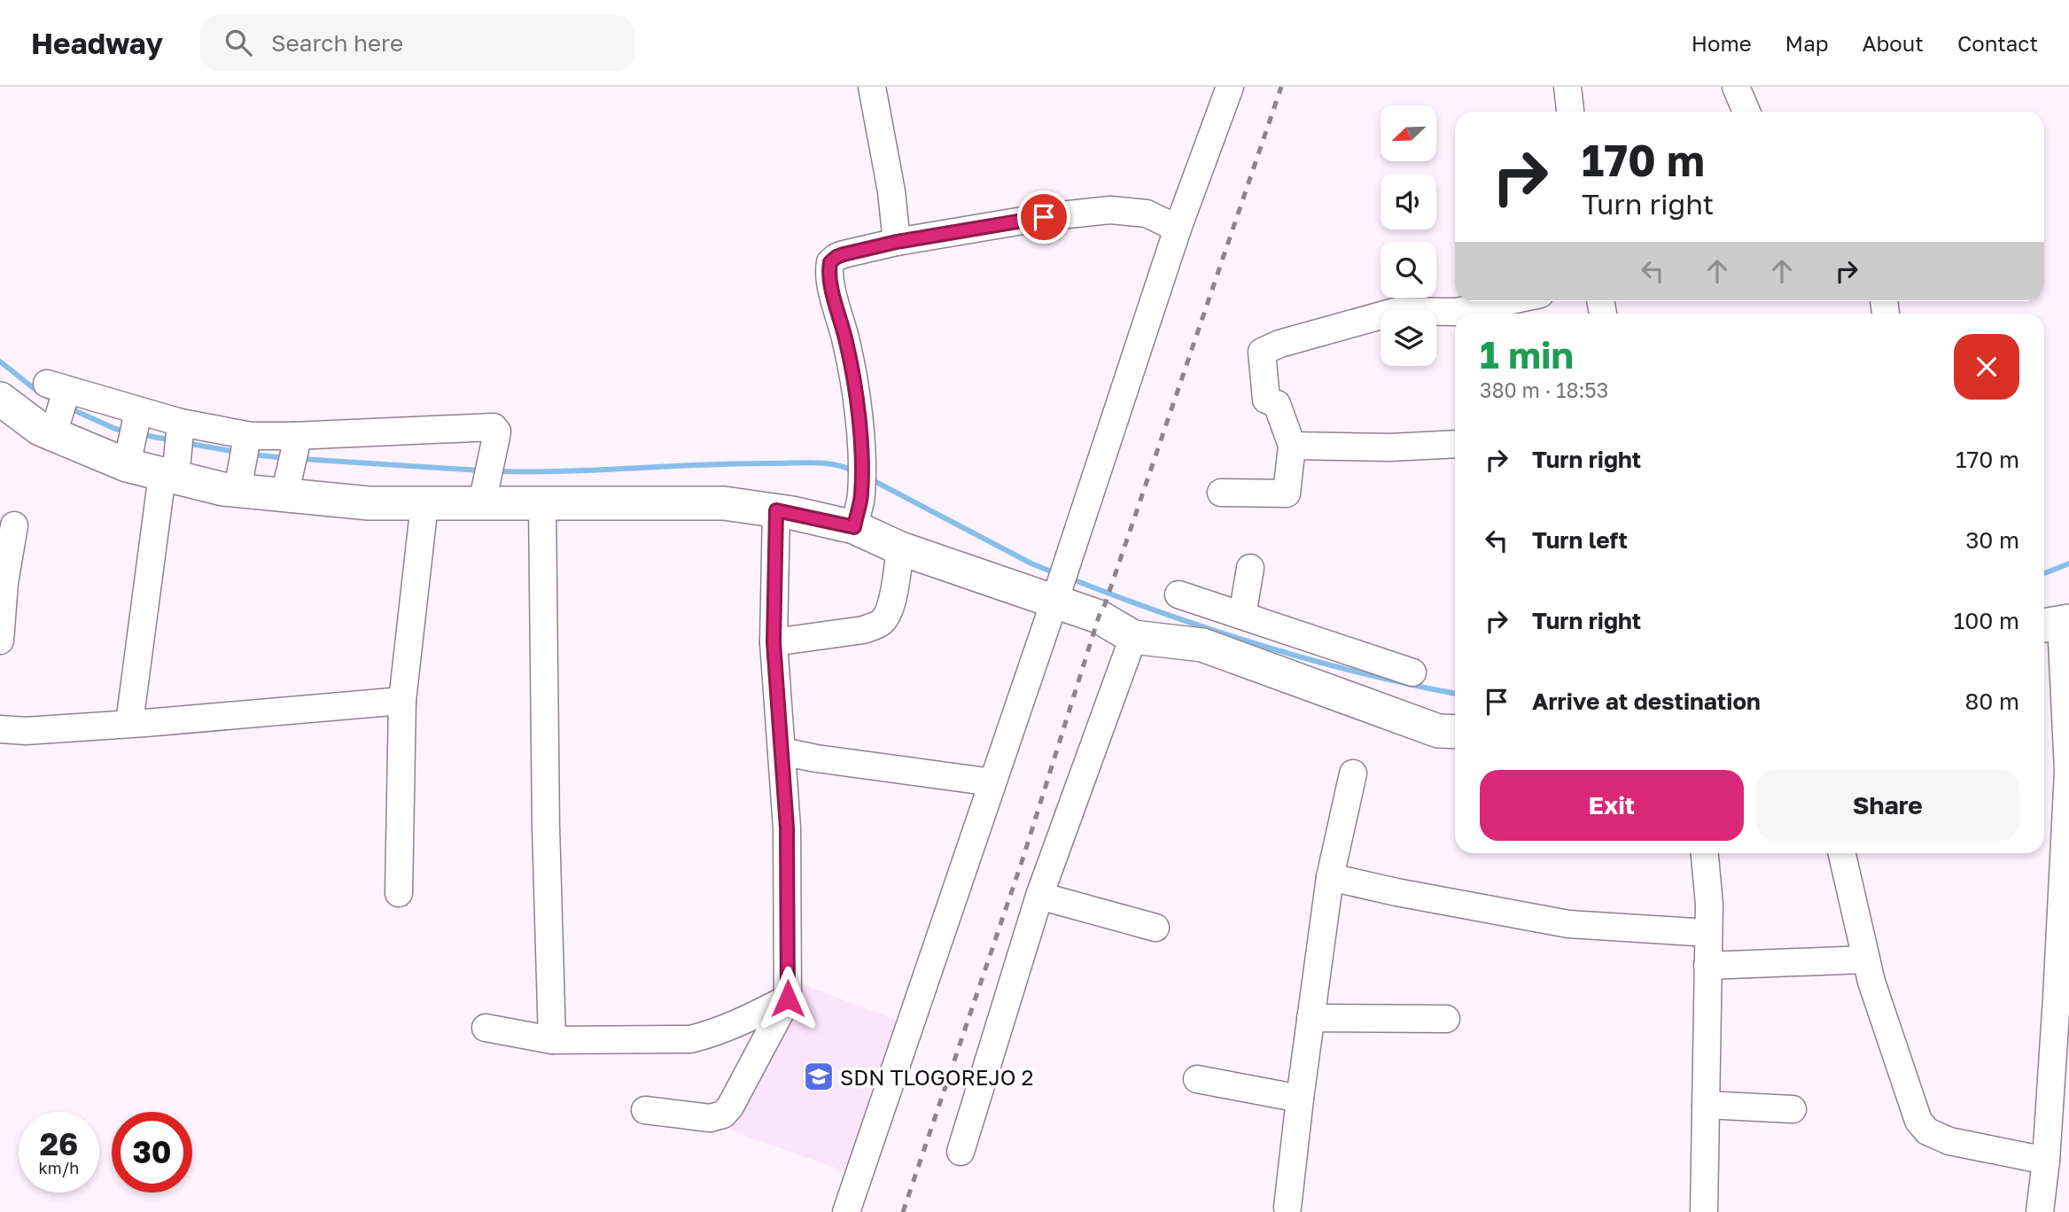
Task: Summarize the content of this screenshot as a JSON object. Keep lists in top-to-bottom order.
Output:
{
  "places": {
    "school or university": ["SDN TLOGOREJO 2"]
  },
  "north": "bottom left",
  "page": {
    "header": "Headway",
    "search": "Search here",
    "nav": [
      "Home",
      "Map",
      "About",
      "Contact"
    ],
    "turn": ["170 m", "Turn right"],
    "heading": ["1 min", "380 m · 18:53"],
    "list": [
      {
        "name": "Turn right",
        "value": "170 m"
      },
      {
        "name": "Turn left",
        "value": "30 m"
      },
      {
        "name": "Turn right",
        "value": "100 m"
      },
      {
        "name": "Arrive at destination",
        "value": "80 m"
      }
    ],
    "buttons": ["Exit", "Share"],
    "speed": "26 km/h",
    "limit": "30"
  }
}
